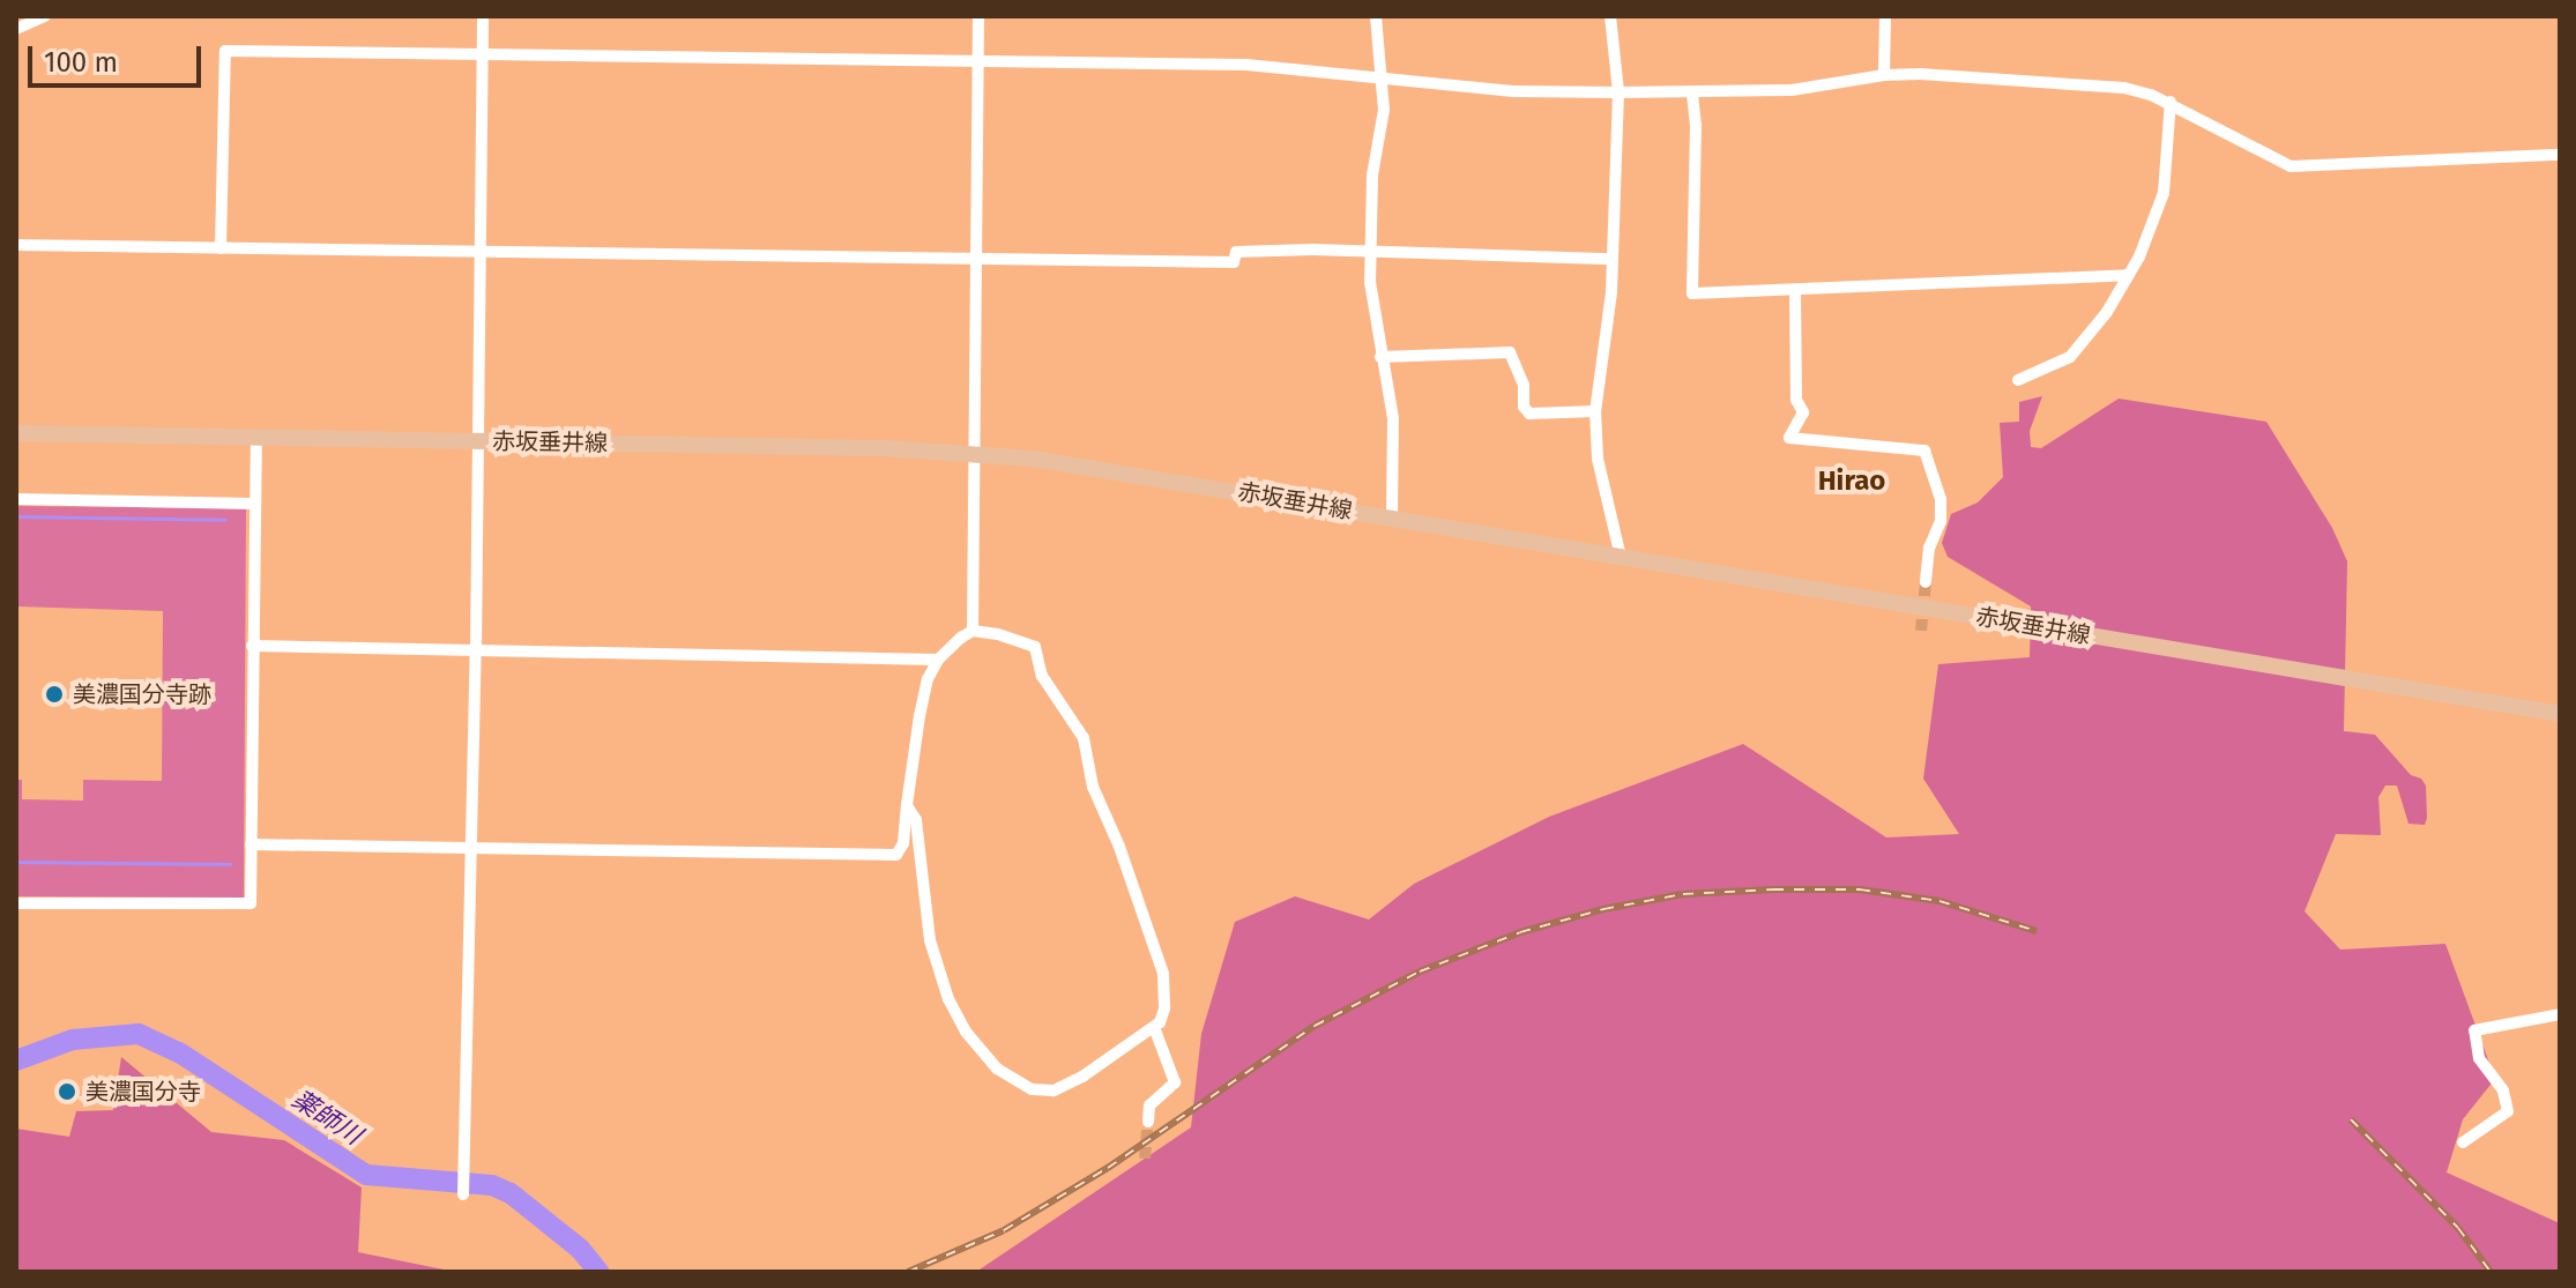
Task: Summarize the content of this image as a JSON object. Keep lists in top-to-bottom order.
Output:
{
  "streets": {
    "main road": ["赤坂垂井線"]
  },
  "districts": ["Hirao"],
  "water": ["薬師川"],
  "places": ["美濃国分寺跡", "美濃国分寺"],
  "scale_bar": "100 m"
}
